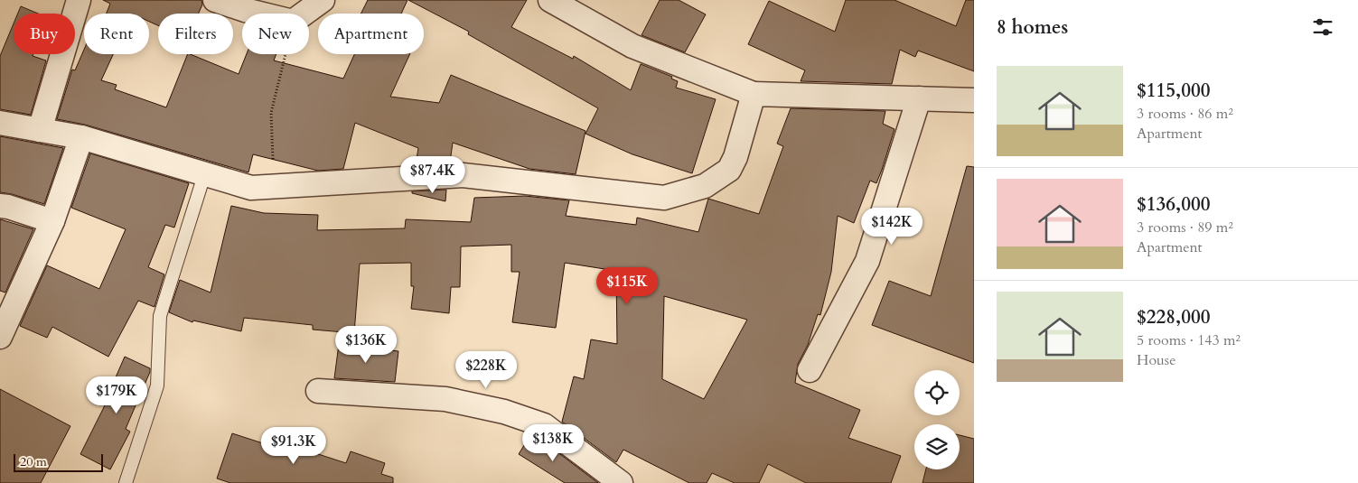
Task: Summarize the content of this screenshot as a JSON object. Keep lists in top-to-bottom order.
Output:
{
  "scale_bar": "20 m",
  "page": {
    "heading": "8 homes",
    "chip": [
      "Buy",
      "Rent",
      "Filters",
      "New",
      "Apartment"
    ],
    "list": [
      {
        "name": "$115,000",
        "note": "3 rooms · 86 m² · Apartment"
      },
      {
        "name": "$136,000",
        "note": "3 rooms · 89 m² · Apartment"
      },
      {
        "name": "$228,000",
        "note": "5 rooms · 143 m² · House"
      }
    ],
    "price": [
      "$87.4K",
      "$142K",
      "$115K",
      "$136K",
      "$228K",
      "$179K",
      "$138K",
      "$91.3K"
    ],
    "scale": "20 m"
  }
}
